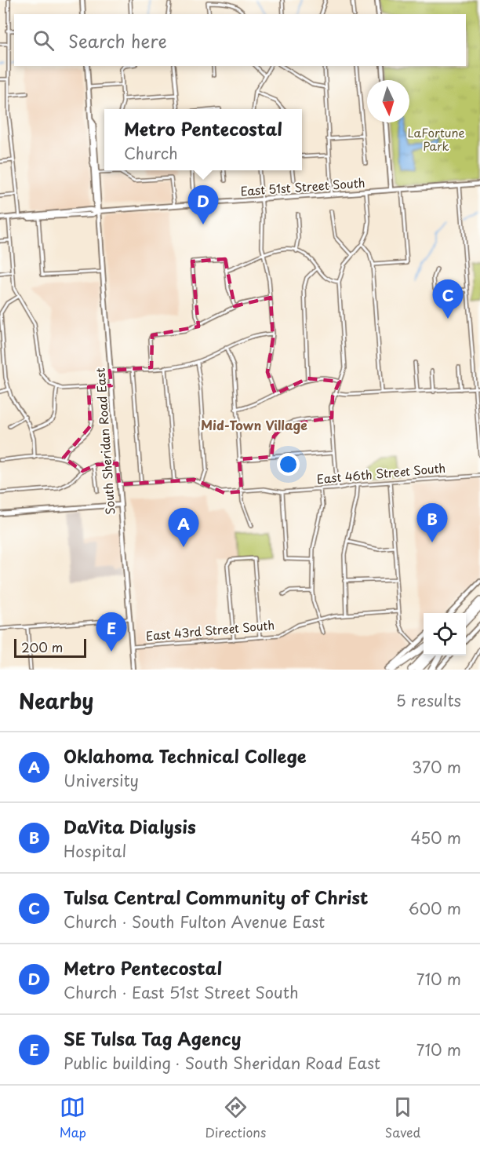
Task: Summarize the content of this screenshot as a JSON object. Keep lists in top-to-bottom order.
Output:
{
  "streets": {
    "main road": ["East 51st Street South", "South Sheridan Road East"],
    "street": ["East 46th Street South", "East 43rd Street South"]
  },
  "crossings": [
    ["East 51st Street South", "South Sheridan Road East"],
    ["South Sheridan Road East", "East 46th Street South"],
    ["South Sheridan Road East", "East 43rd Street South"]
  ],
  "districts": ["Mid-Town Village"],
  "parks": ["LaFortune Park"],
  "scale_bar": "200 m",
  "north": "bottom",
  "page": {
    "search": "Search here",
    "popup": ["Metro Pentecostal", "Church"],
    "pins": [
      "D",
      "C",
      "B",
      "A",
      "E"
    ],
    "scale": "200 m",
    "heading": ["Nearby", "5 results"],
    "list": [
      {
        "mark": "A",
        "name": "Oklahoma Technical College",
        "note": "University",
        "value": "370 m"
      },
      {
        "mark": "B",
        "name": "DaVita Dialysis",
        "note": "Hospital",
        "value": "450 m"
      },
      {
        "mark": "C",
        "name": "Tulsa Central Community of Christ",
        "note": "Church · South Fulton Avenue East",
        "value": "600 m"
      },
      {
        "mark": "D",
        "name": "Metro Pentecostal",
        "note": "Church · East 51st Street South",
        "value": "710 m"
      },
      {
        "mark": "E",
        "name": "SE Tulsa Tag Agency",
        "note": "Public building · South Sheridan Road East",
        "value": "710 m"
      }
    ],
    "nav": ["Map", "Directions", "Saved"]
  }
}
